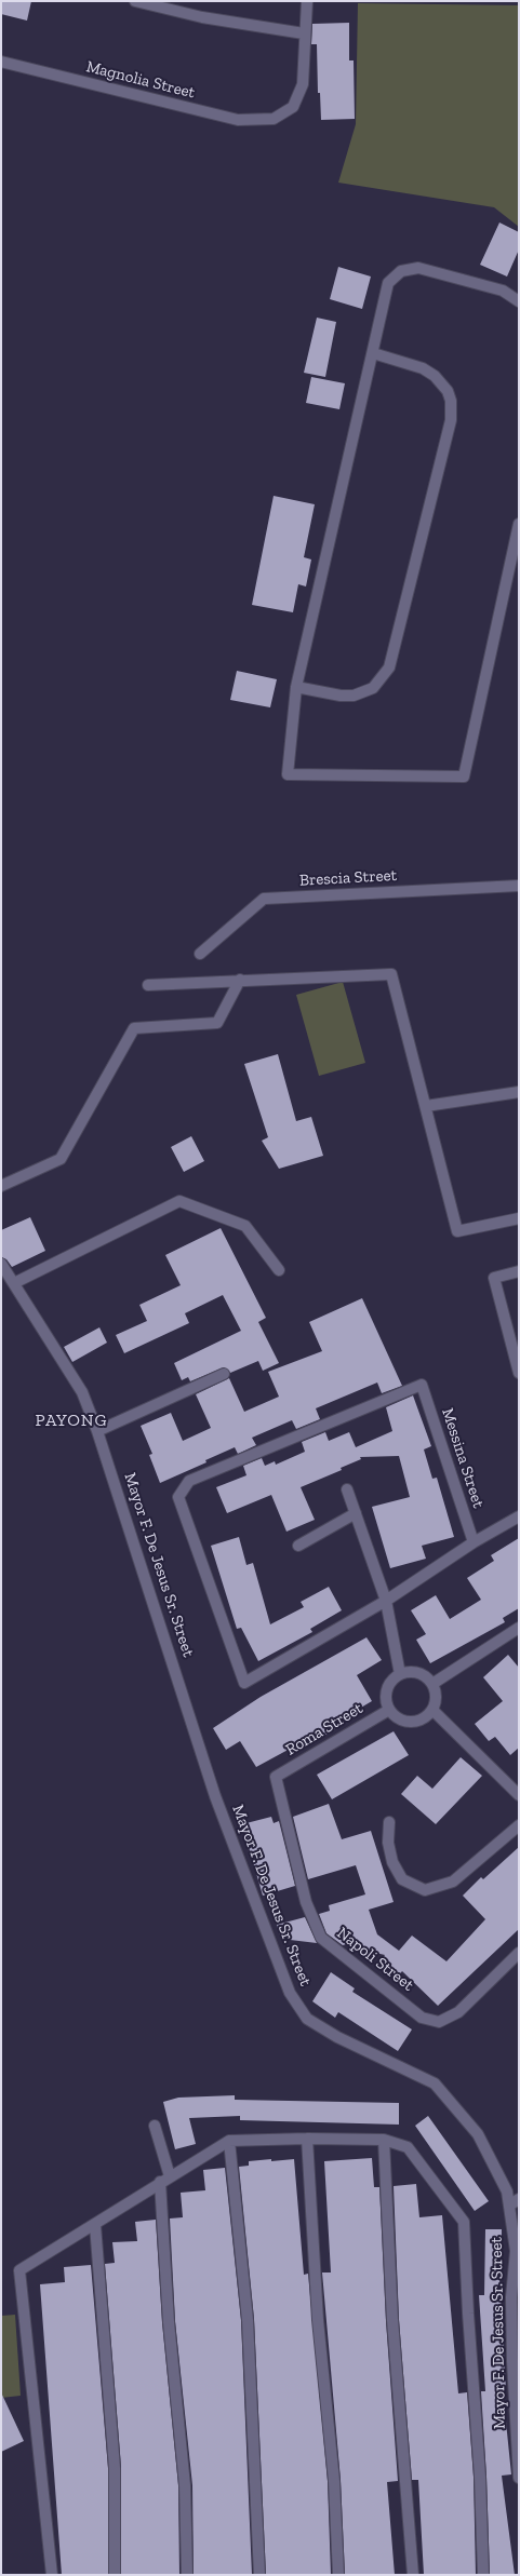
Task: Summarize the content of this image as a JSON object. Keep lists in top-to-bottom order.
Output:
{
  "streets": {
    "street": [
      "Magnolia Street",
      "Brescia Street",
      "Messina Street",
      "Mayor F. De Jesus Sr. Street",
      "Roma Street",
      "Napoli Street"
    ]
  },
  "crossings": [
    ["Roma Street", "Napoli Street"]
  ],
  "districts": ["PAYONG"]
}
